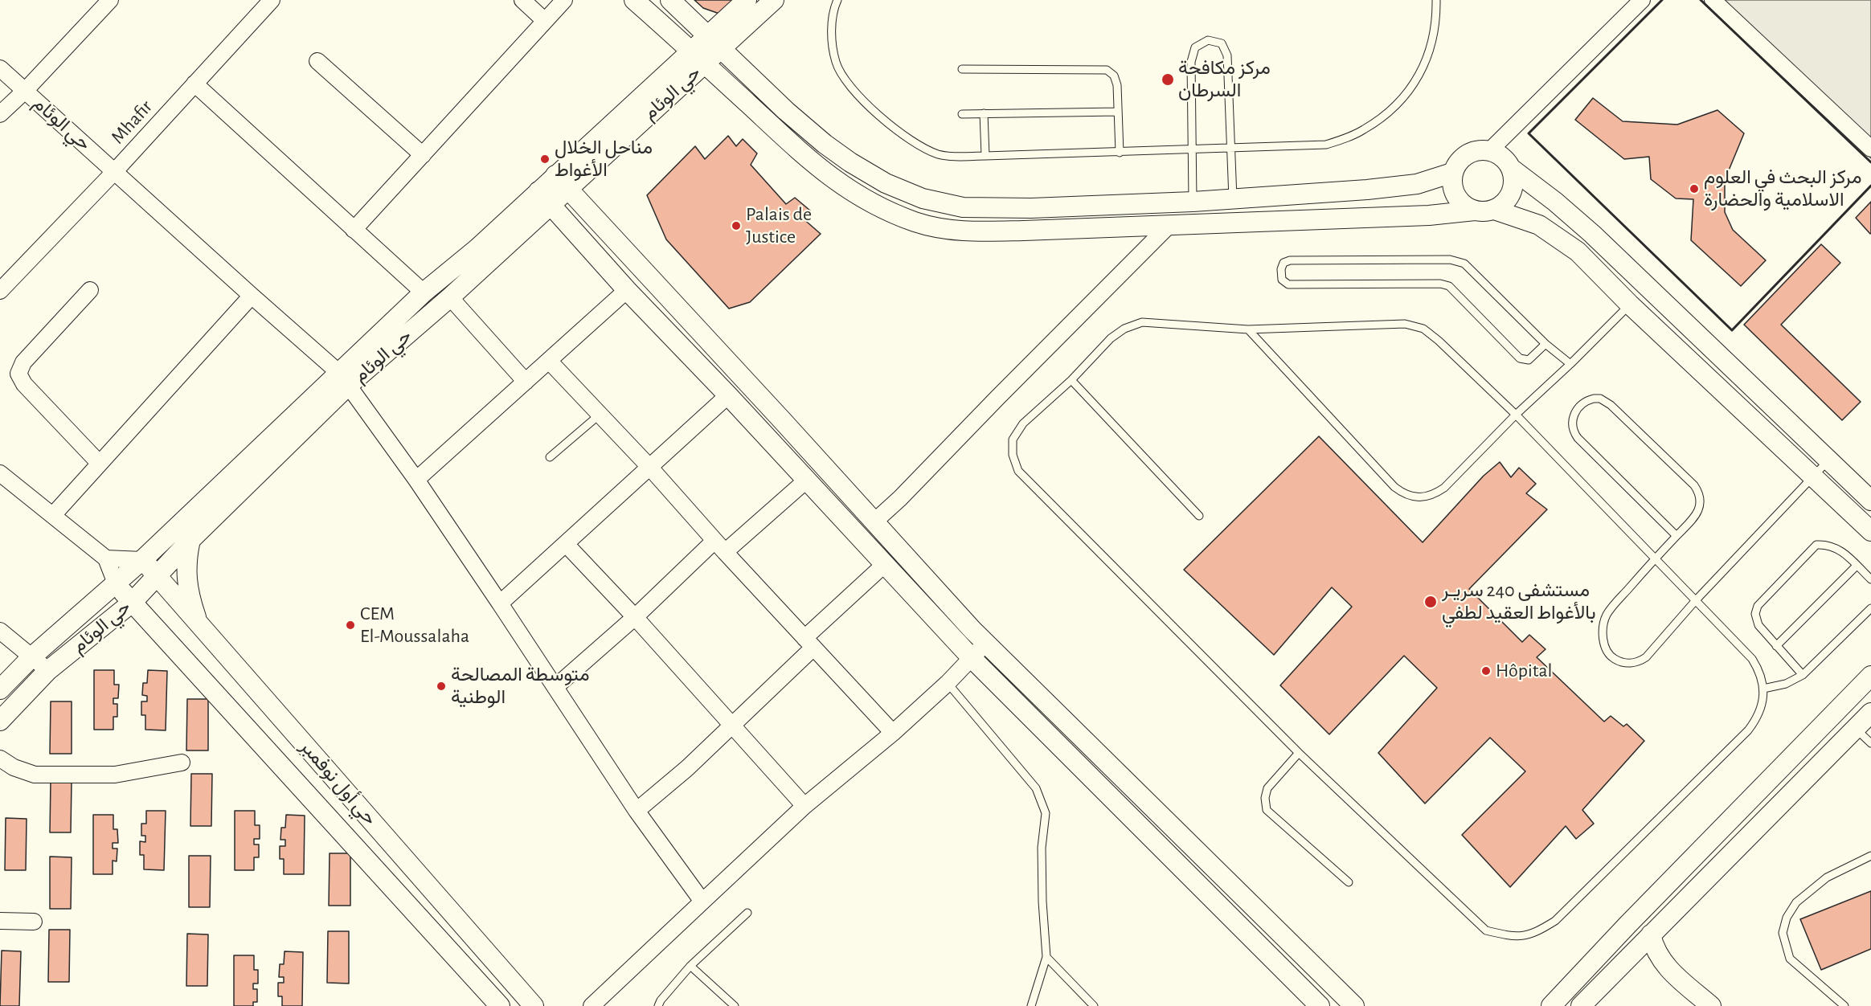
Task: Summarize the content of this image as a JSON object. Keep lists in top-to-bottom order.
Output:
{
  "streets": {
    "street": ["حي الوئام", "Mhafir", "حي أول نوفمبر"]
  },
  "crossings": [
    ["حي الوئام", "Mhafir"],
    ["حي الوئام", "حي أول نوفمبر"]
  ],
  "places": [
    "مركز مكافحة السرطان",
    "مناحل الخلال الأغواط",
    "مركز البحث في العلوم الاسلامية والحضارة",
    "Palais de Justice",
    "مستشفى 240 سريـر بالأغواط العقيد لطفي",
    "CEM El-Moussalaha",
    "Hôpital",
    "متوسطة المصالحة الوطنية"
  ]
}
